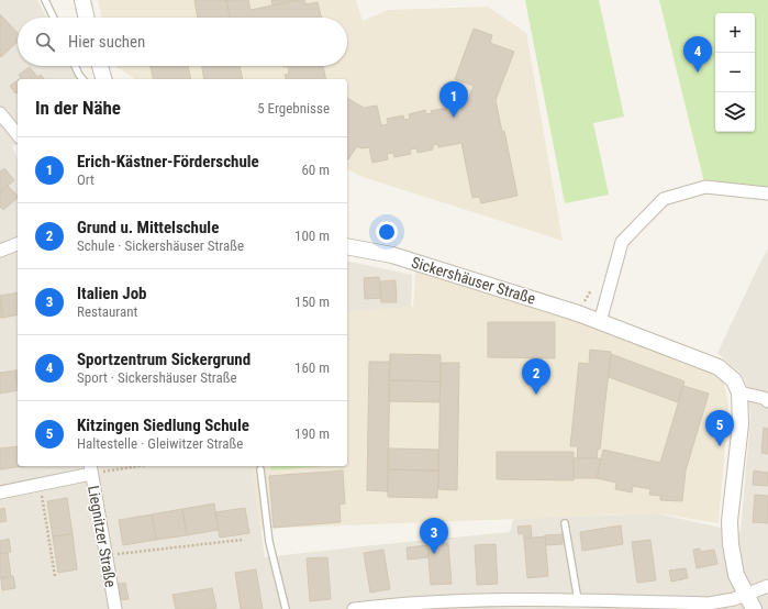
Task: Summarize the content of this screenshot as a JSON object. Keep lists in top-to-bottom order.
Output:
{
  "streets": {
    "street": ["Sickershäuser Straße", "Liegnitzer Straße"]
  },
  "page": {
    "map_buttons": ["+", "−"],
    "search": "Hier suchen",
    "pins": [
      "4",
      "1",
      "2",
      "5",
      "3"
    ],
    "heading": ["In der Nähe", "5 Ergebnisse"],
    "list": [
      {
        "mark": "1",
        "name": "Erich-Kästner-Förderschule",
        "note": "Ort",
        "value": "60 m"
      },
      {
        "mark": "2",
        "name": "Grund u. Mittelschule",
        "note": "Schule · Sickershäuser Straße",
        "value": "100 m"
      },
      {
        "mark": "3",
        "name": "Italien Job",
        "note": "Restaurant",
        "value": "150 m"
      },
      {
        "mark": "4",
        "name": "Sportzentrum Sickergrund",
        "note": "Sport · Sickershäuser Straße",
        "value": "160 m"
      },
      {
        "mark": "5",
        "name": "Kitzingen Siedlung Schule",
        "note": "Haltestelle · Gleiwitzer Straße",
        "value": "190 m"
      }
    ]
  }
}
